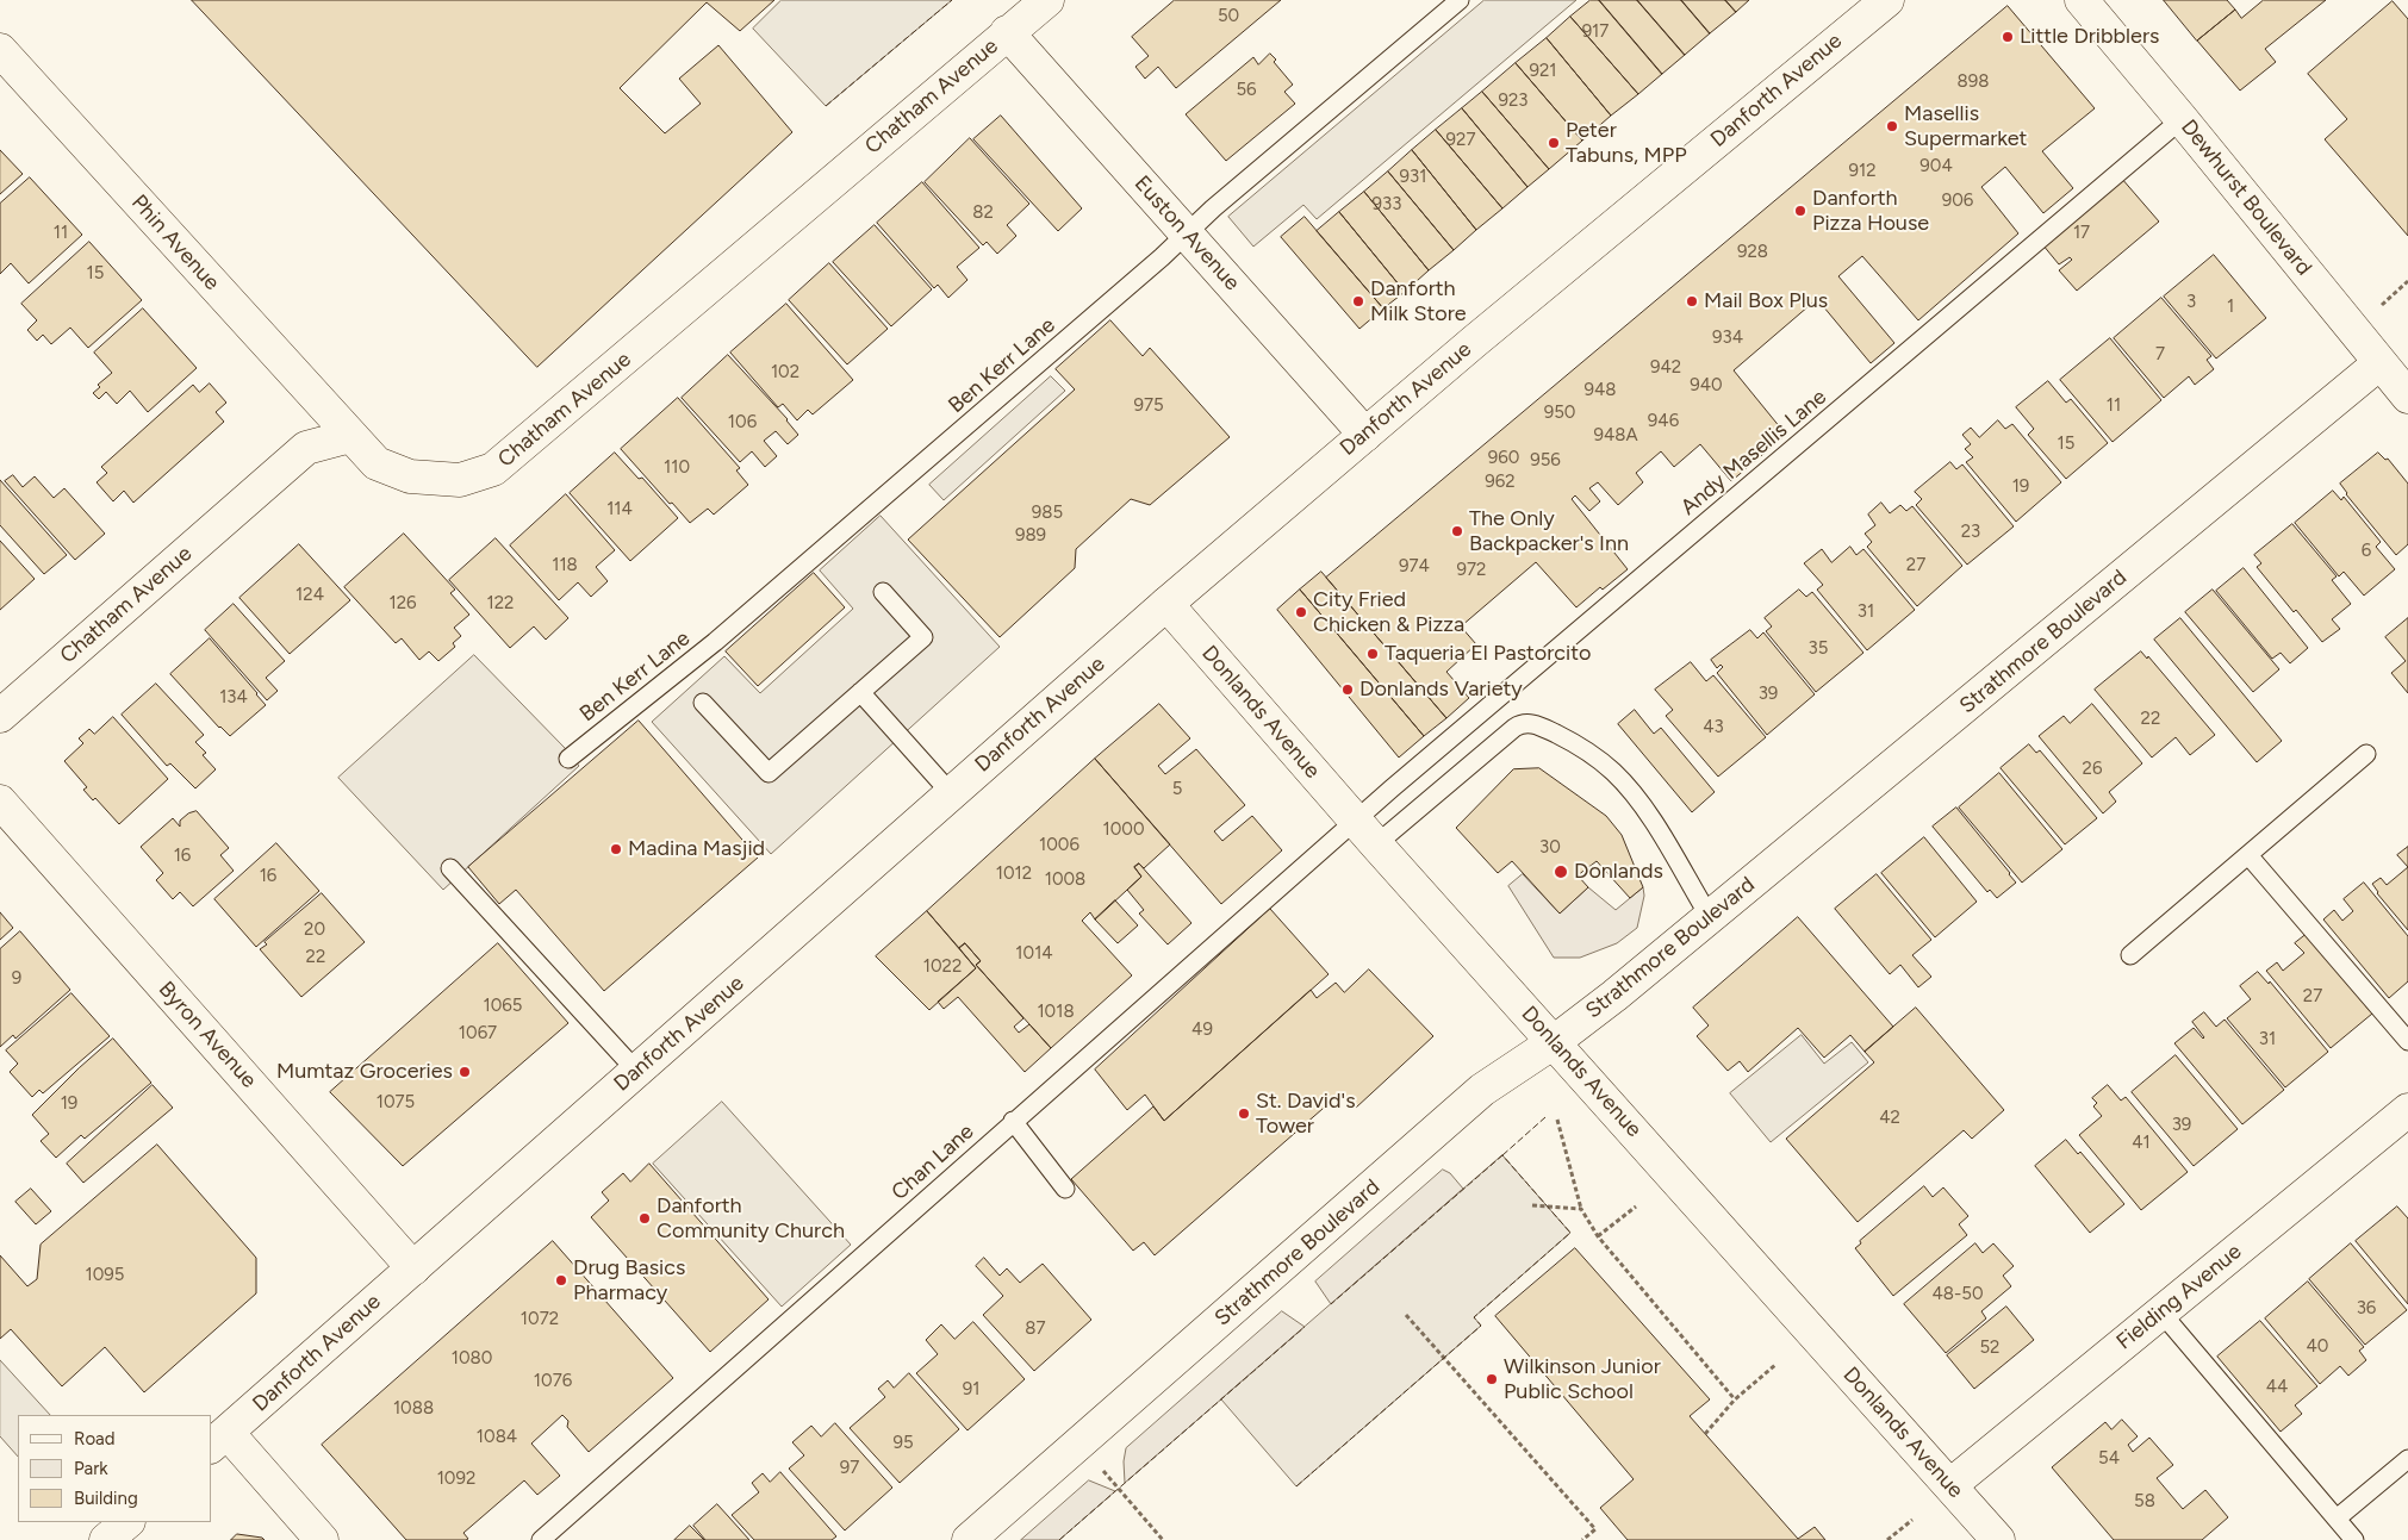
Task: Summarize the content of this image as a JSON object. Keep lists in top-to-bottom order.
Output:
{
  "streets": {
    "street": [
      "Danforth Avenue",
      "Chatham Avenue",
      "Dewhurst Boulevard",
      "Euston Avenue",
      "Phin Avenue",
      "Strathmore Boulevard",
      "Donlands Avenue",
      "Byron Avenue",
      "Fielding Avenue"
    ],
    "lane": ["Ben Kerr Lane", "Andy Masellis Lane", "Chan Lane"]
  },
  "crossings": [
    ["Danforth Avenue", "Euston Avenue"],
    ["Danforth Avenue", "Donlands Avenue"],
    ["Danforth Avenue", "Byron Avenue"],
    ["Chatham Avenue", "Euston Avenue"],
    ["Chatham Avenue", "Phin Avenue"],
    ["Dewhurst Boulevard", "Andy Masellis Lane"],
    ["Dewhurst Boulevard", "Strathmore Boulevard"],
    ["Euston Avenue", "Ben Kerr Lane"],
    ["Andy Masellis Lane", "Donlands Avenue"],
    ["Andy Masellis Lane", "Chan Lane"],
    ["Strathmore Boulevard", "Donlands Avenue"],
    ["Donlands Avenue", "Chan Lane"],
    ["Donlands Avenue", "Fielding Avenue"]
  ],
  "places": [
    "Little Dribblers",
    "Masellis Supermarket",
    "Peter Tabuns, MPP",
    "Danforth Pizza House",
    "Danforth Milk Store",
    "Mail Box Plus",
    "The Only Backpacker's Inn",
    "City Fried Chicken & Pizza",
    "Taqueria El Pastorcito",
    "Donlands Variety",
    "Madina Masjid",
    "Donlands",
    "Mumtaz Groceries",
    "St. David's Tower",
    "Danforth Community Church",
    "Drug Basics Pharmacy",
    "Wilkinson Junior Public School"
  ],
  "house_numbers": [
    "50",
    "917",
    "921",
    "898",
    "56",
    "923",
    "927",
    "904",
    "912",
    "931",
    "906",
    "933",
    "82",
    "11",
    "17",
    "928",
    "15",
    "3",
    "1",
    "934",
    "7",
    "942",
    "102",
    "940",
    "948",
    "975",
    "11",
    "950",
    "946",
    "106",
    "948A",
    "15",
    "960",
    "956",
    "110",
    "962",
    "19",
    "114",
    "985",
    "23",
    "989",
    "6",
    "118",
    "27",
    "974",
    "972",
    "124",
    "126",
    "122",
    "31",
    "35",
    "39",
    "134",
    "22",
    "43",
    "26",
    "5",
    "1000",
    "1006",
    "30",
    "16",
    "1012",
    "16",
    "1008",
    "20",
    "1014",
    "22",
    "1022",
    "9",
    "27",
    "1065",
    "1018",
    "49",
    "1067",
    "31",
    "1075",
    "19",
    "42",
    "39",
    "41",
    "1095",
    "48-50",
    "36",
    "1072",
    "87",
    "40",
    "52",
    "1080",
    "1076",
    "44",
    "91",
    "1088",
    "1084",
    "95",
    "54",
    "97",
    "1092",
    "58"
  ],
  "legend": ["Road", "Park", "Building"]
}
